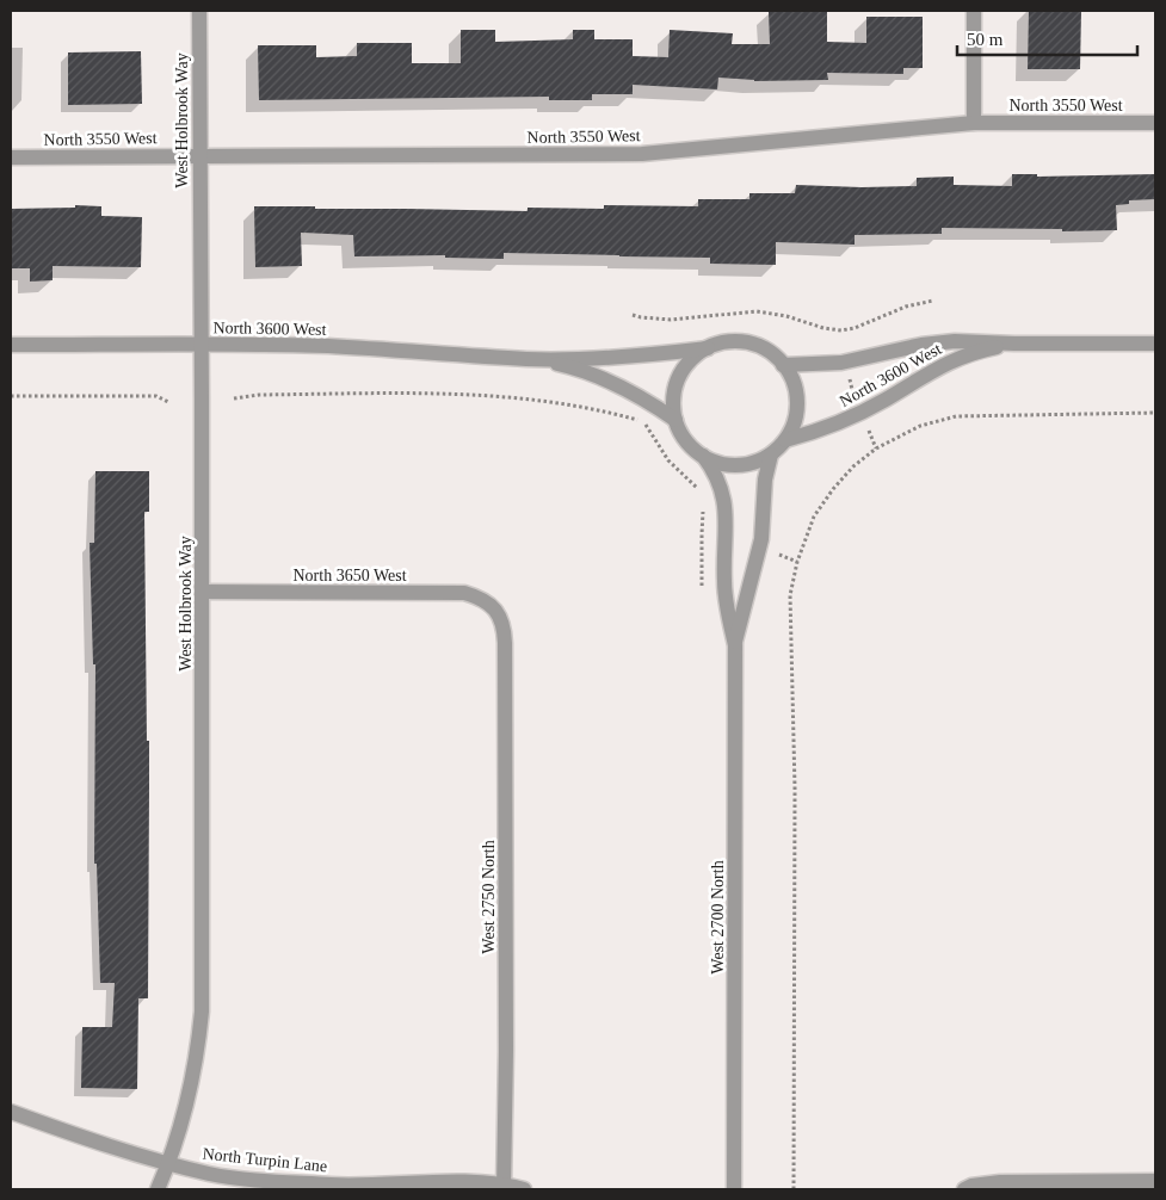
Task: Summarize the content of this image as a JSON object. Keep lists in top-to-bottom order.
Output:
{
  "streets": {
    "street": [
      "North 3550 West",
      "West Holbrook Way",
      "North 3600 West",
      "North 3650 West",
      "West 2750 North",
      "West 2700 North",
      "North Turpin Lane"
    ]
  },
  "crossings": [
    ["North 3550 West", "West Holbrook Way"],
    ["West Holbrook Way", "North 3600 West"],
    ["West Holbrook Way", "North 3650 West"],
    ["West Holbrook Way", "North Turpin Lane"],
    ["North 3600 West", "West 2700 North"],
    ["North 3650 West", "West 2750 North"],
    ["West 2750 North", "North Turpin Lane"]
  ],
  "scale_bar": "50 m"
}
